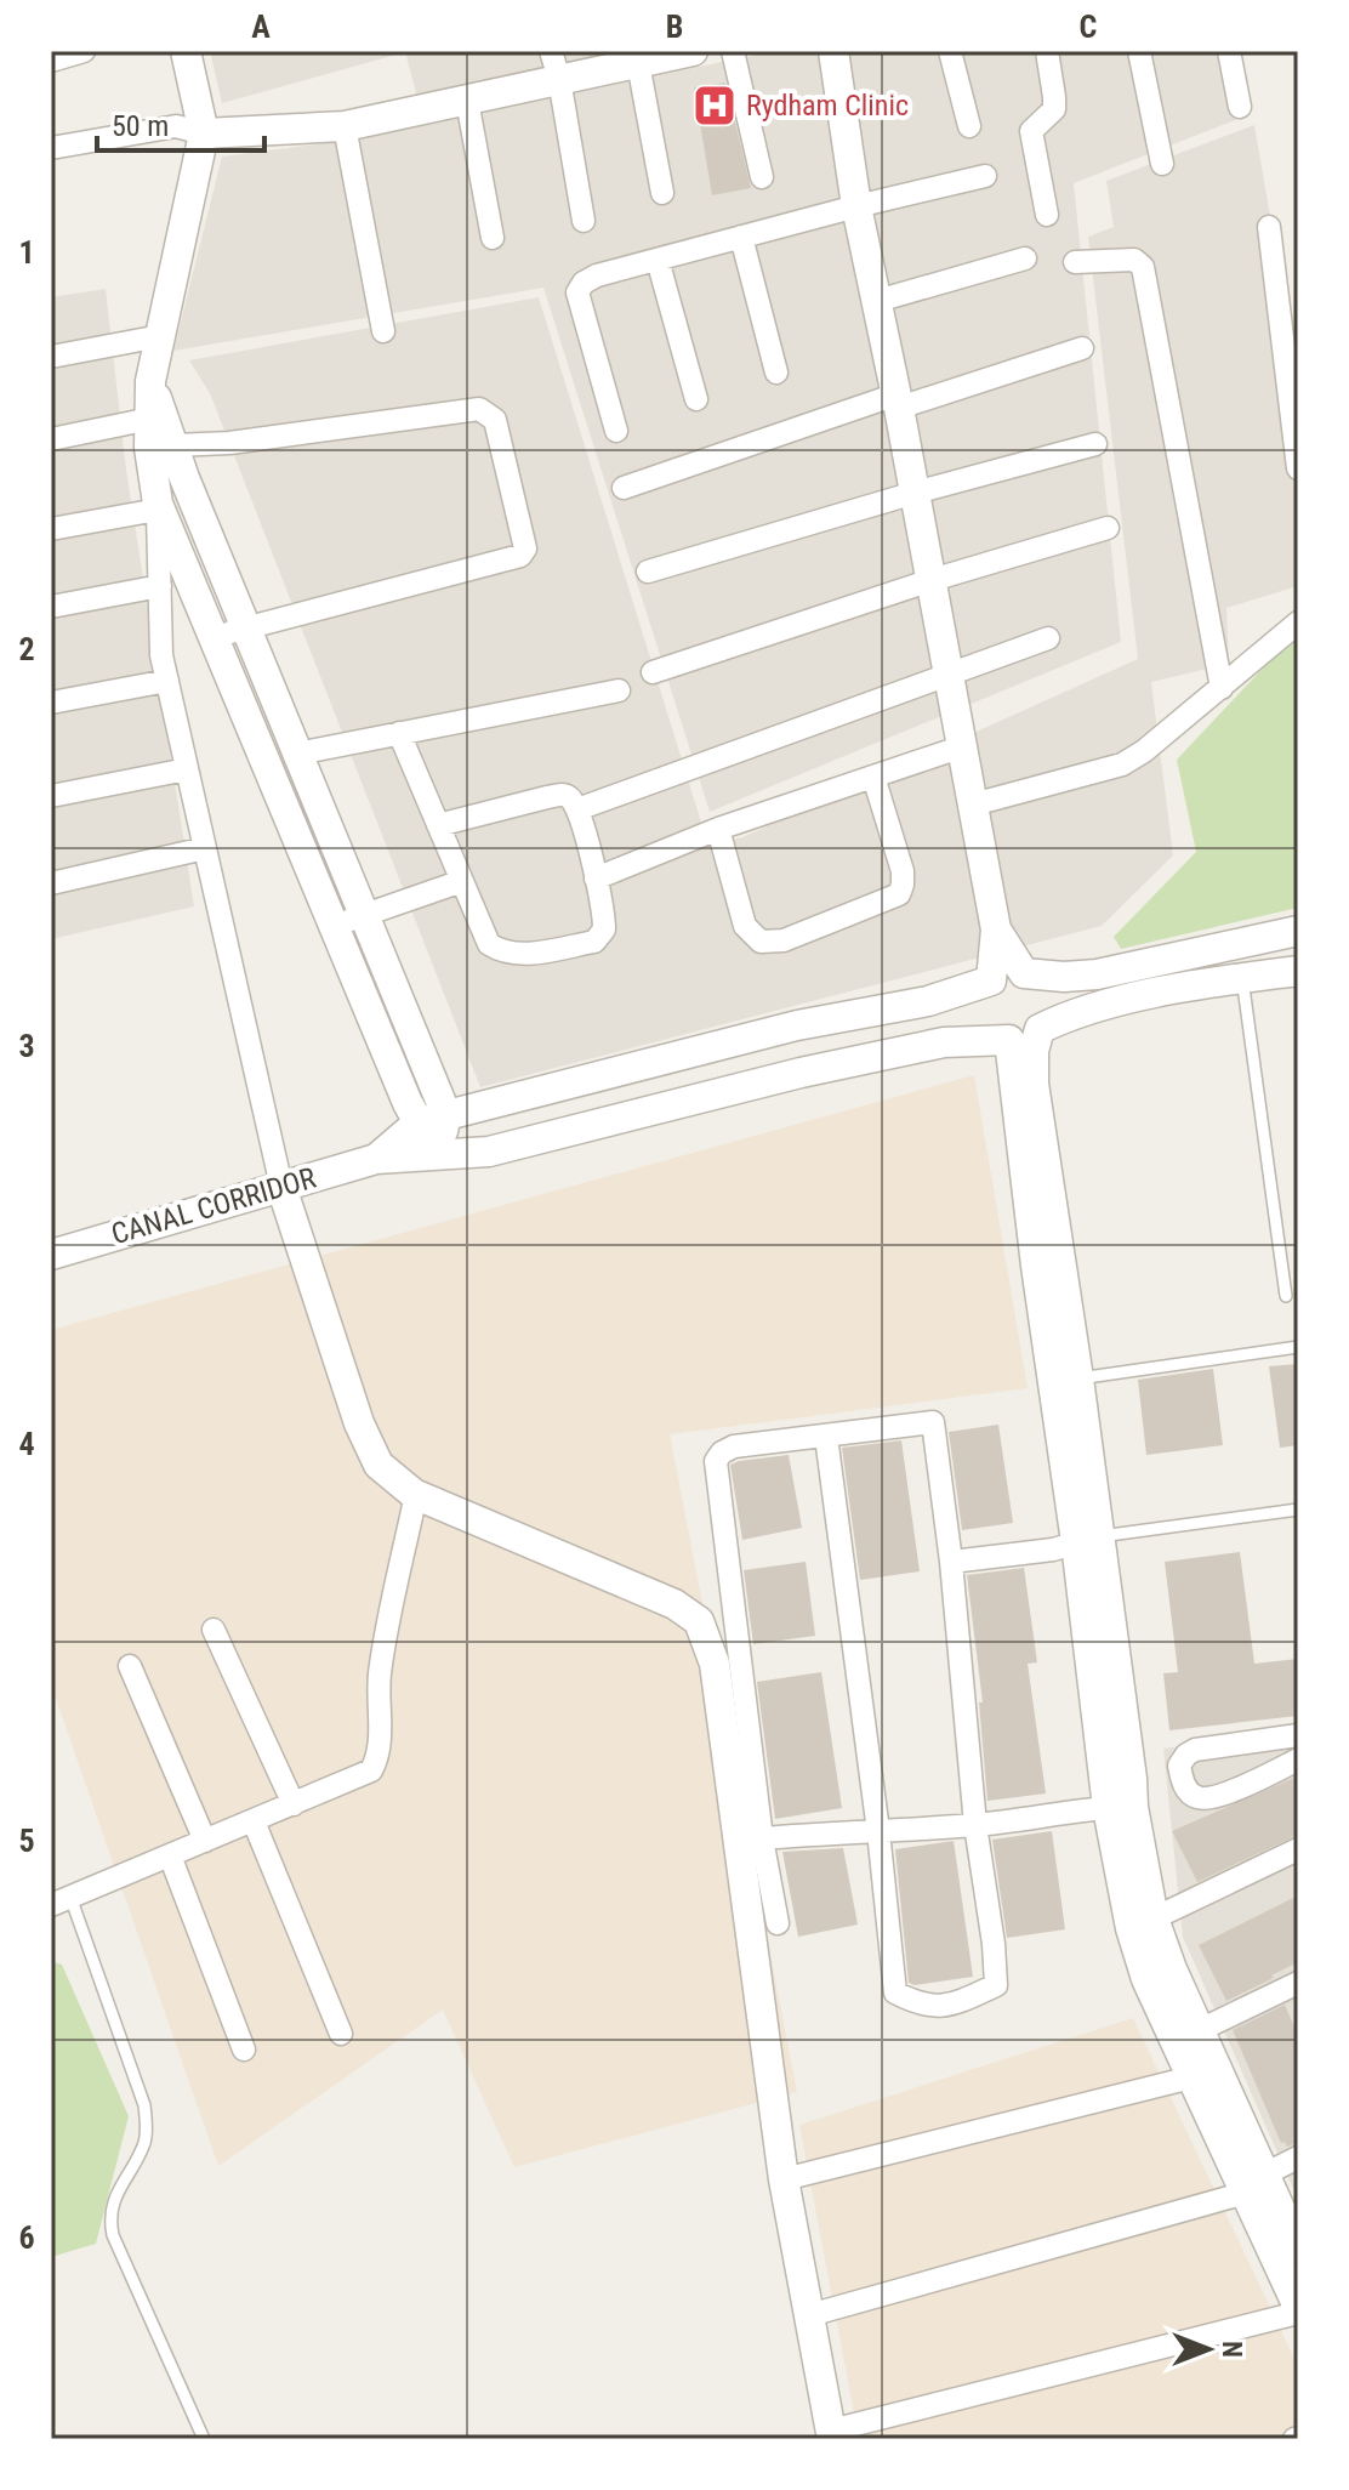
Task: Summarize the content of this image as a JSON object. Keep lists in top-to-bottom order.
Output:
{
  "streets": {
    "street": ["CANAL CORRIDOR"]
  },
  "places": {
    "hospital": ["Rydham Clinic"]
  },
  "scale_bar": "50 m",
  "north": "right",
  "grid": {
    "columns": ["A", "B", "C"],
    "rows": [
      "1",
      "2",
      "3",
      "4",
      "5",
      "6"
    ]
  }
}
